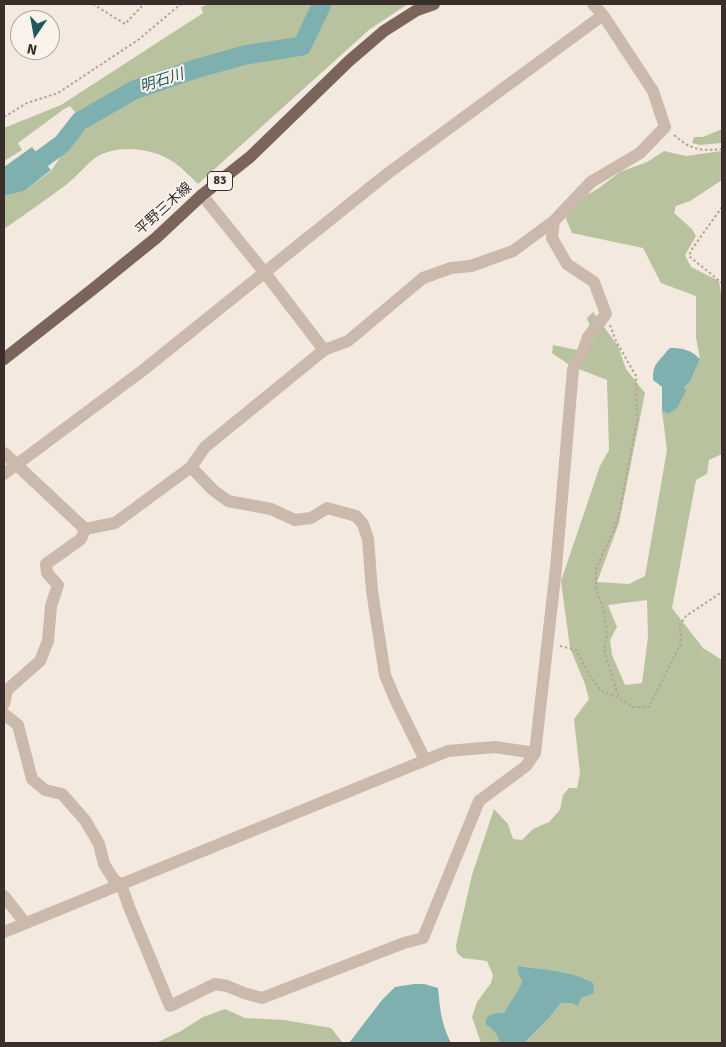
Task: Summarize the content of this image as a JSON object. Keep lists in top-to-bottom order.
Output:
{
  "streets": {
    "main road": ["83", "平野三木線"]
  },
  "water": ["明石川"],
  "north": "bottom"
}
